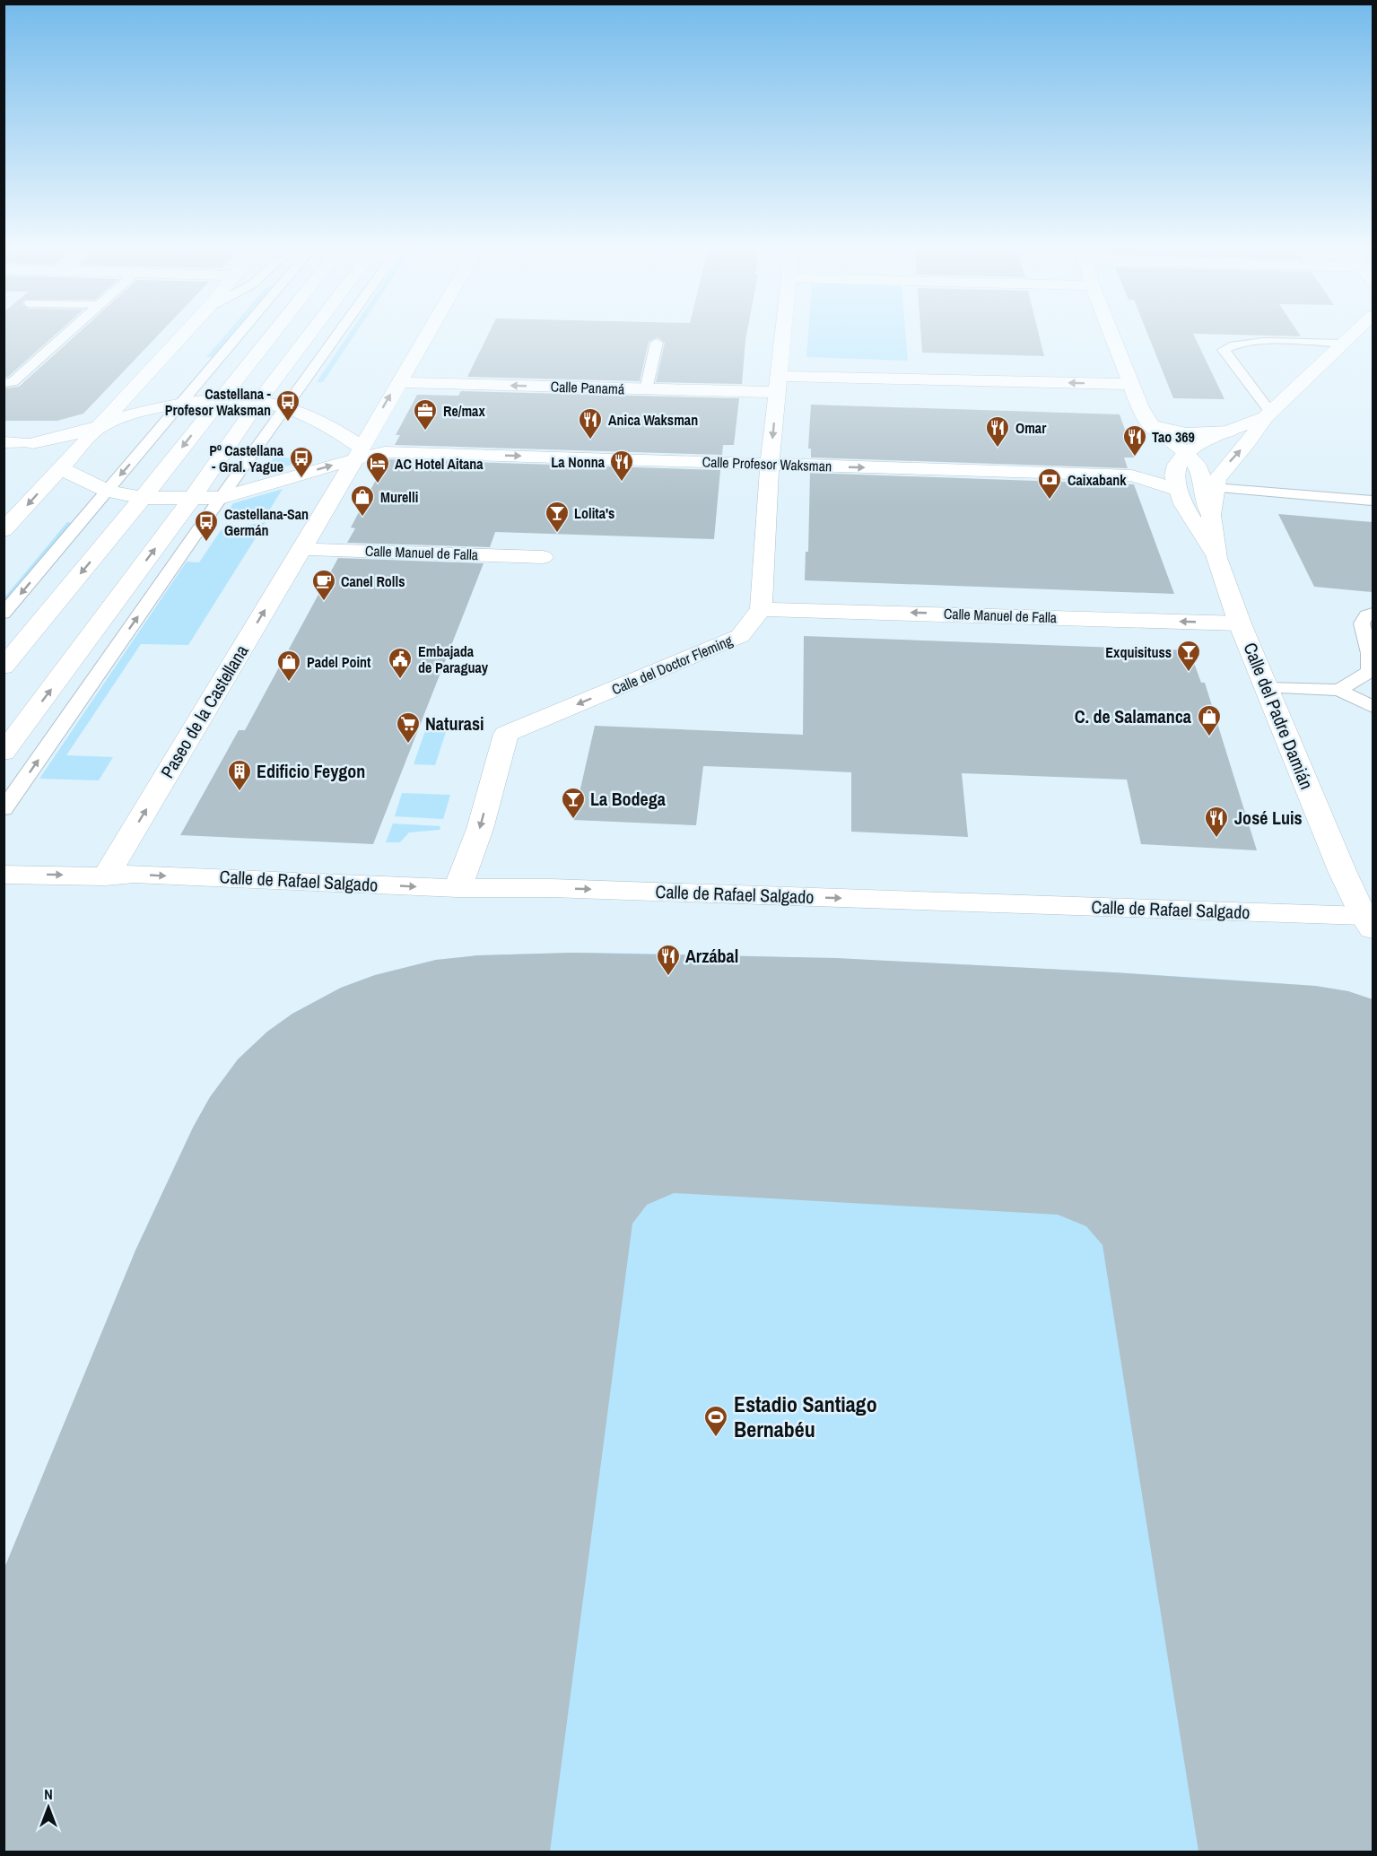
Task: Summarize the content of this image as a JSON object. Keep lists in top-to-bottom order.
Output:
{
  "streets": {
    "main road": [
      "Calle Panamá",
      "Calle Profesor Waksman",
      "Calle Manuel de Falla",
      "Calle del Doctor Fleming",
      "Paseo de la Castellana",
      "Calle del Padre Damián",
      "Calle de Rafael Salgado"
    ]
  },
  "crossings": [
    ["Calle Panamá", "Paseo de la Castellana"],
    ["Calle Profesor Waksman", "Paseo de la Castellana"],
    ["Calle Profesor Waksman", "Calle del Padre Damián"],
    ["Calle Manuel de Falla", "Calle del Doctor Fleming"],
    ["Calle Manuel de Falla", "Paseo de la Castellana"],
    ["Calle Manuel de Falla", "Calle del Padre Damián"],
    ["Calle del Doctor Fleming", "Calle de Rafael Salgado"],
    ["Paseo de la Castellana", "Calle de Rafael Salgado"],
    ["Calle del Padre Damián", "Calle de Rafael Salgado"]
  ],
  "one_way": [
    "Calle Panamá",
    "Calle Profesor Waksman",
    "Calle Manuel de Falla",
    "Calle del Doctor Fleming",
    "Calle de Rafael Salgado"
  ],
  "places": {
    "bus stop": ["Castellana - Profesor Waksman", "Pº Castellana - Gral. Yague", "Castellana-San Germán"],
    "office": ["Re/max"],
    "restaurant": [
      "Anica Waksman",
      "Omar",
      "Tao 369",
      "La Nonna",
      "José Luis",
      "Arzábal"
    ],
    "hotel": ["AC Hotel Aitana"],
    "bank": ["Caixabank"],
    "shop": ["Murelli", "Padel Point", "C. de Salamanca"],
    "bar": ["Lolita's", "Exquisituss", "La Bodega"],
    "cafe": ["Canel Rolls"],
    "public building": ["Embajada de Paraguay"],
    "supermarket": ["Naturasi"],
    "building": ["Edificio Feygon"],
    "sports": ["Estadio Santiago Bernabéu"]
  },
  "north": "top"
}
